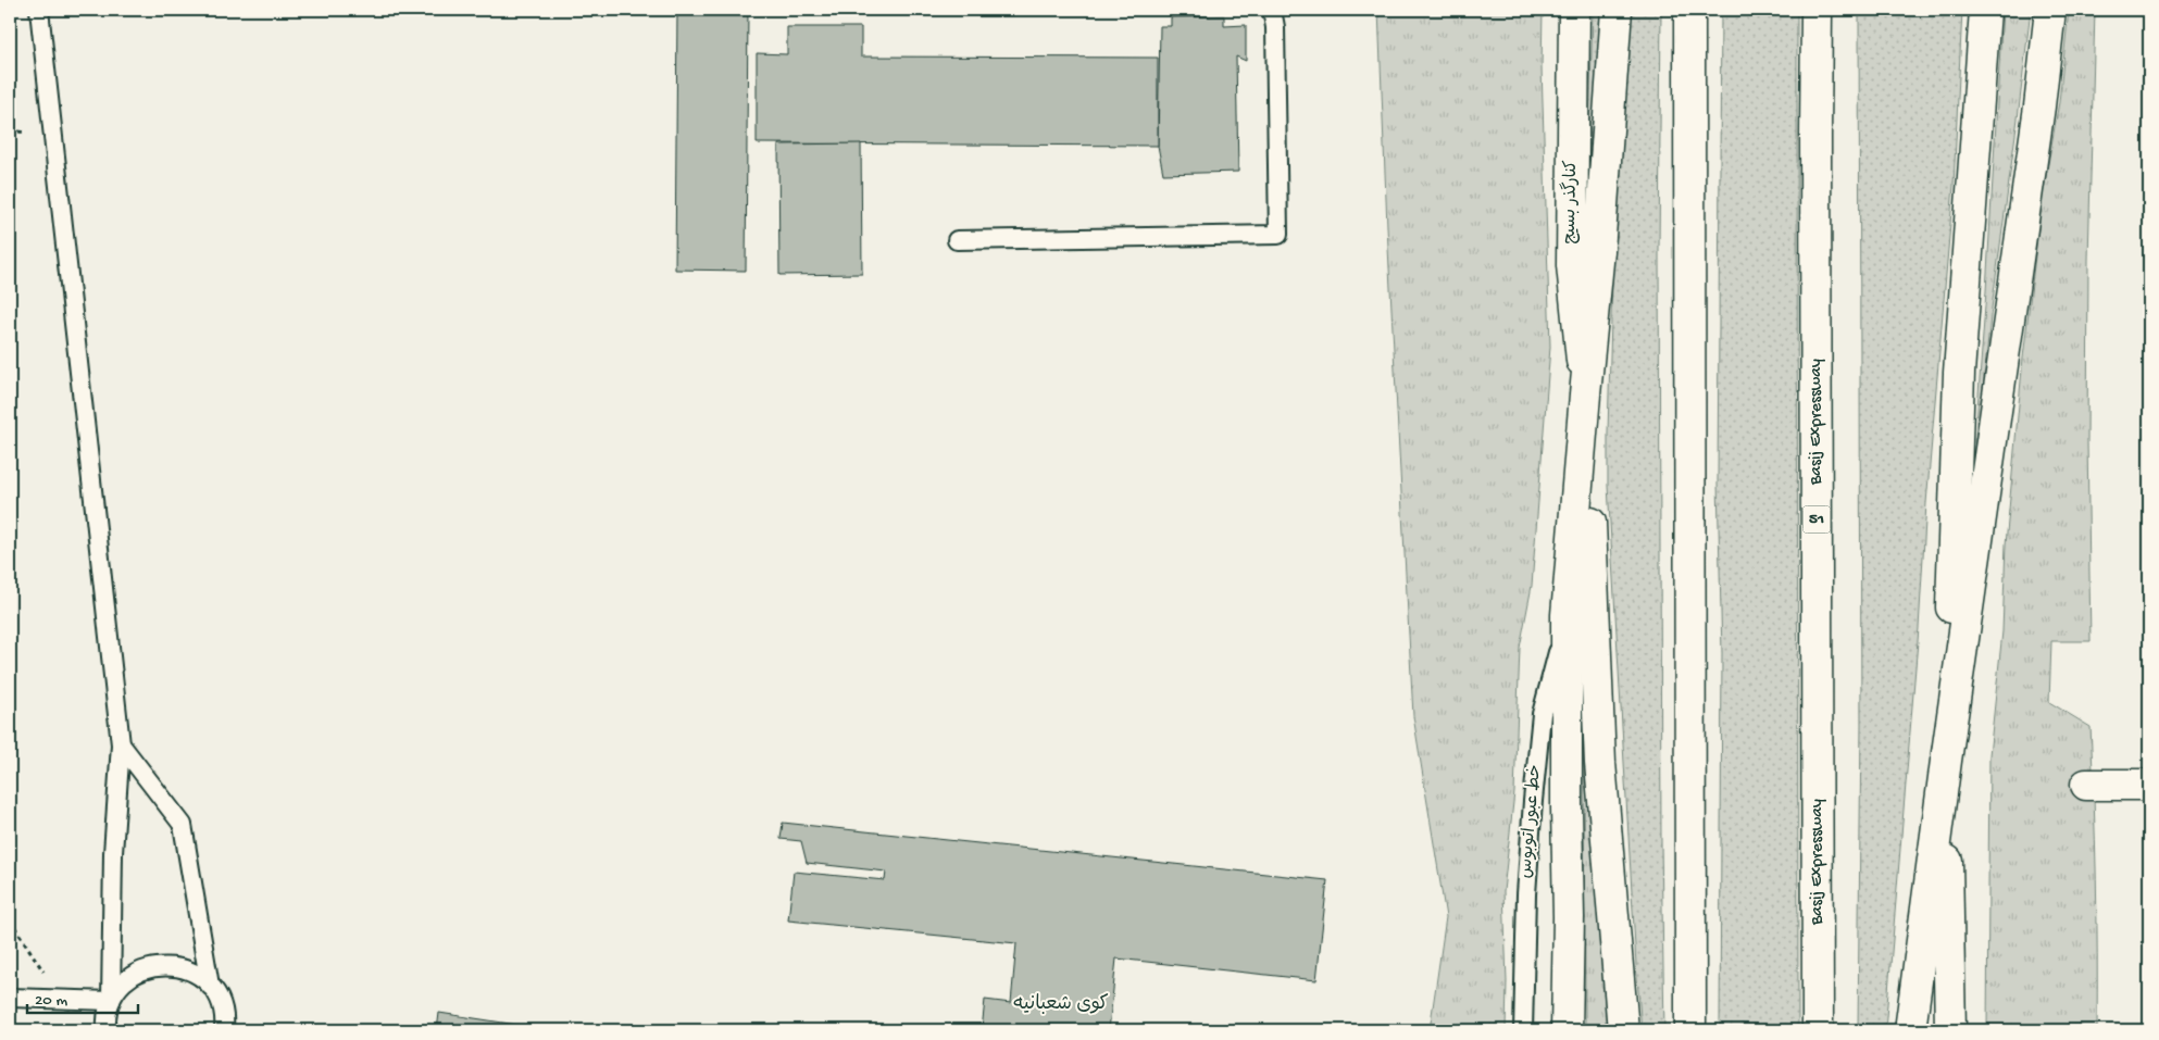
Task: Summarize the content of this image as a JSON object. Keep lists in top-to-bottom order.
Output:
{
  "streets": {
    "main road": ["کنارگذر بسیج", "Basij Expressway", "51"],
    "lane": ["خط عبور اتوبوس"]
  },
  "districts": ["کوی شعبانیه"],
  "scale_bar": "20 m"
}
